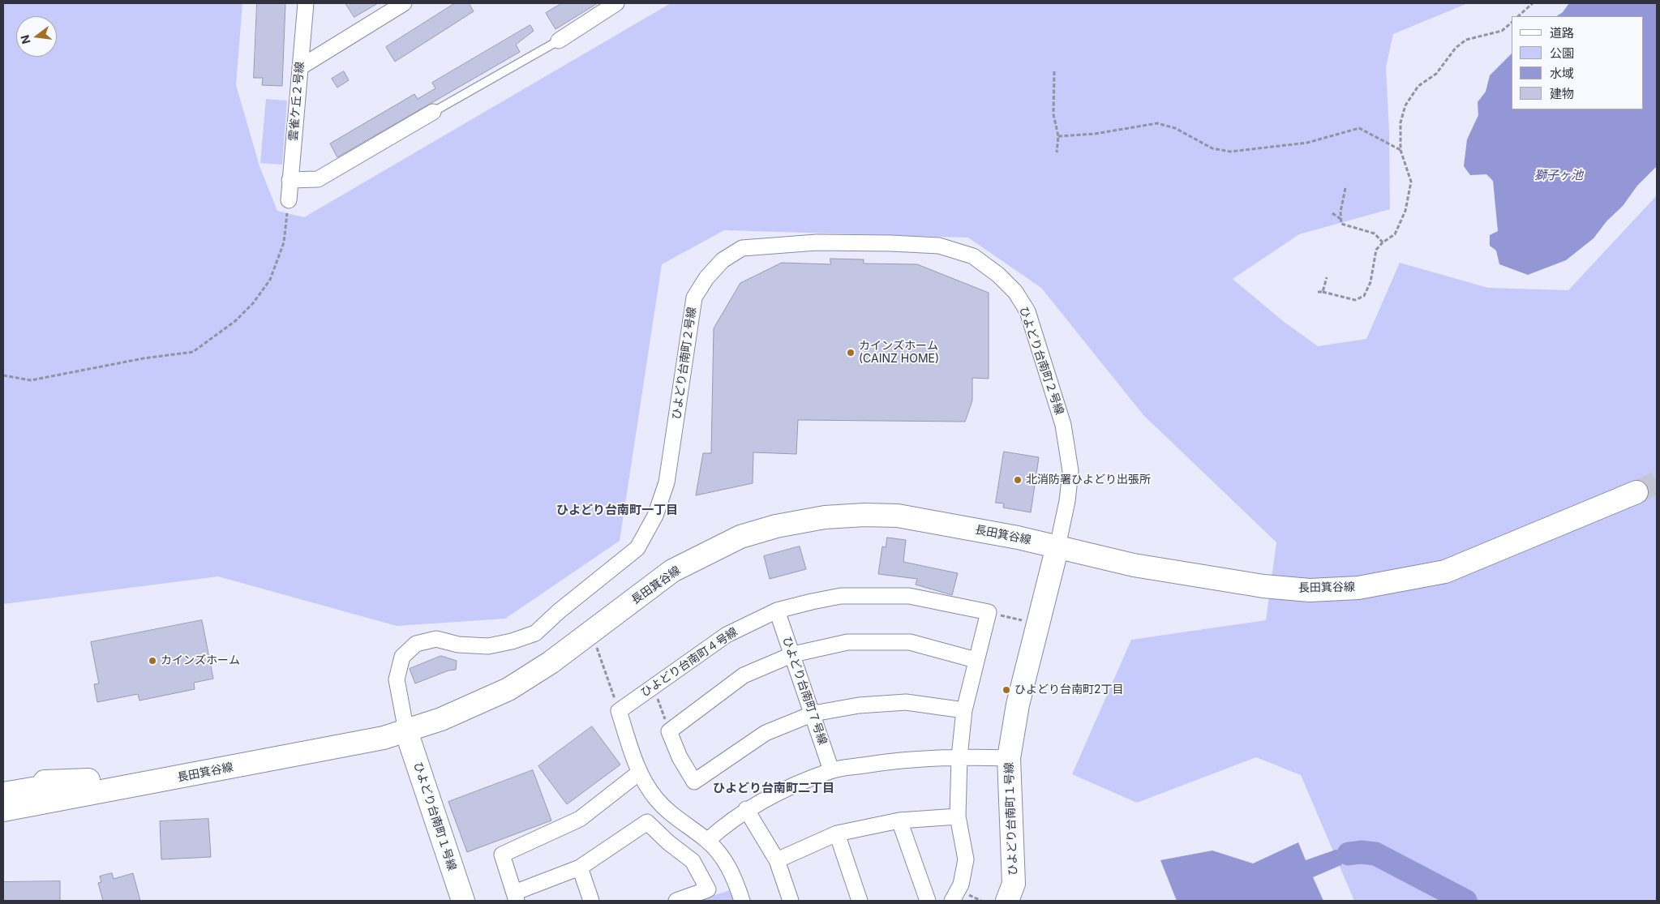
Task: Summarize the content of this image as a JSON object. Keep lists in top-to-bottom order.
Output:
{
  "streets": {
    "street": [
      "雲雀ケ丘２号線",
      "ひよどり台南町２号線",
      "長田箕谷線",
      "ひよどり台南町４号線",
      "ひよどり台南町７号線",
      "ひよどり台南町１号線"
    ]
  },
  "crossings": [
    ["ひよどり台南町２号線", "長田箕谷線"],
    ["ひよどり台南町２号線", "ひよどり台南町１号線"],
    ["長田箕谷線", "ひよどり台南町１号線"],
    ["ひよどり台南町４号線", "ひよどり台南町７号線"]
  ],
  "districts": ["ひよどり台南町一丁目", "ひよどり台南町二丁目"],
  "water": ["獅子ヶ池"],
  "places": [
    "カインズホーム (CAINZ HOME)",
    "北消防署ひよどり出張所",
    "カインズホーム",
    "ひよどり台南町2丁目"
  ],
  "legend": [
    "道路",
    "公園",
    "水域",
    "建物"
  ],
  "north": "left"
}
